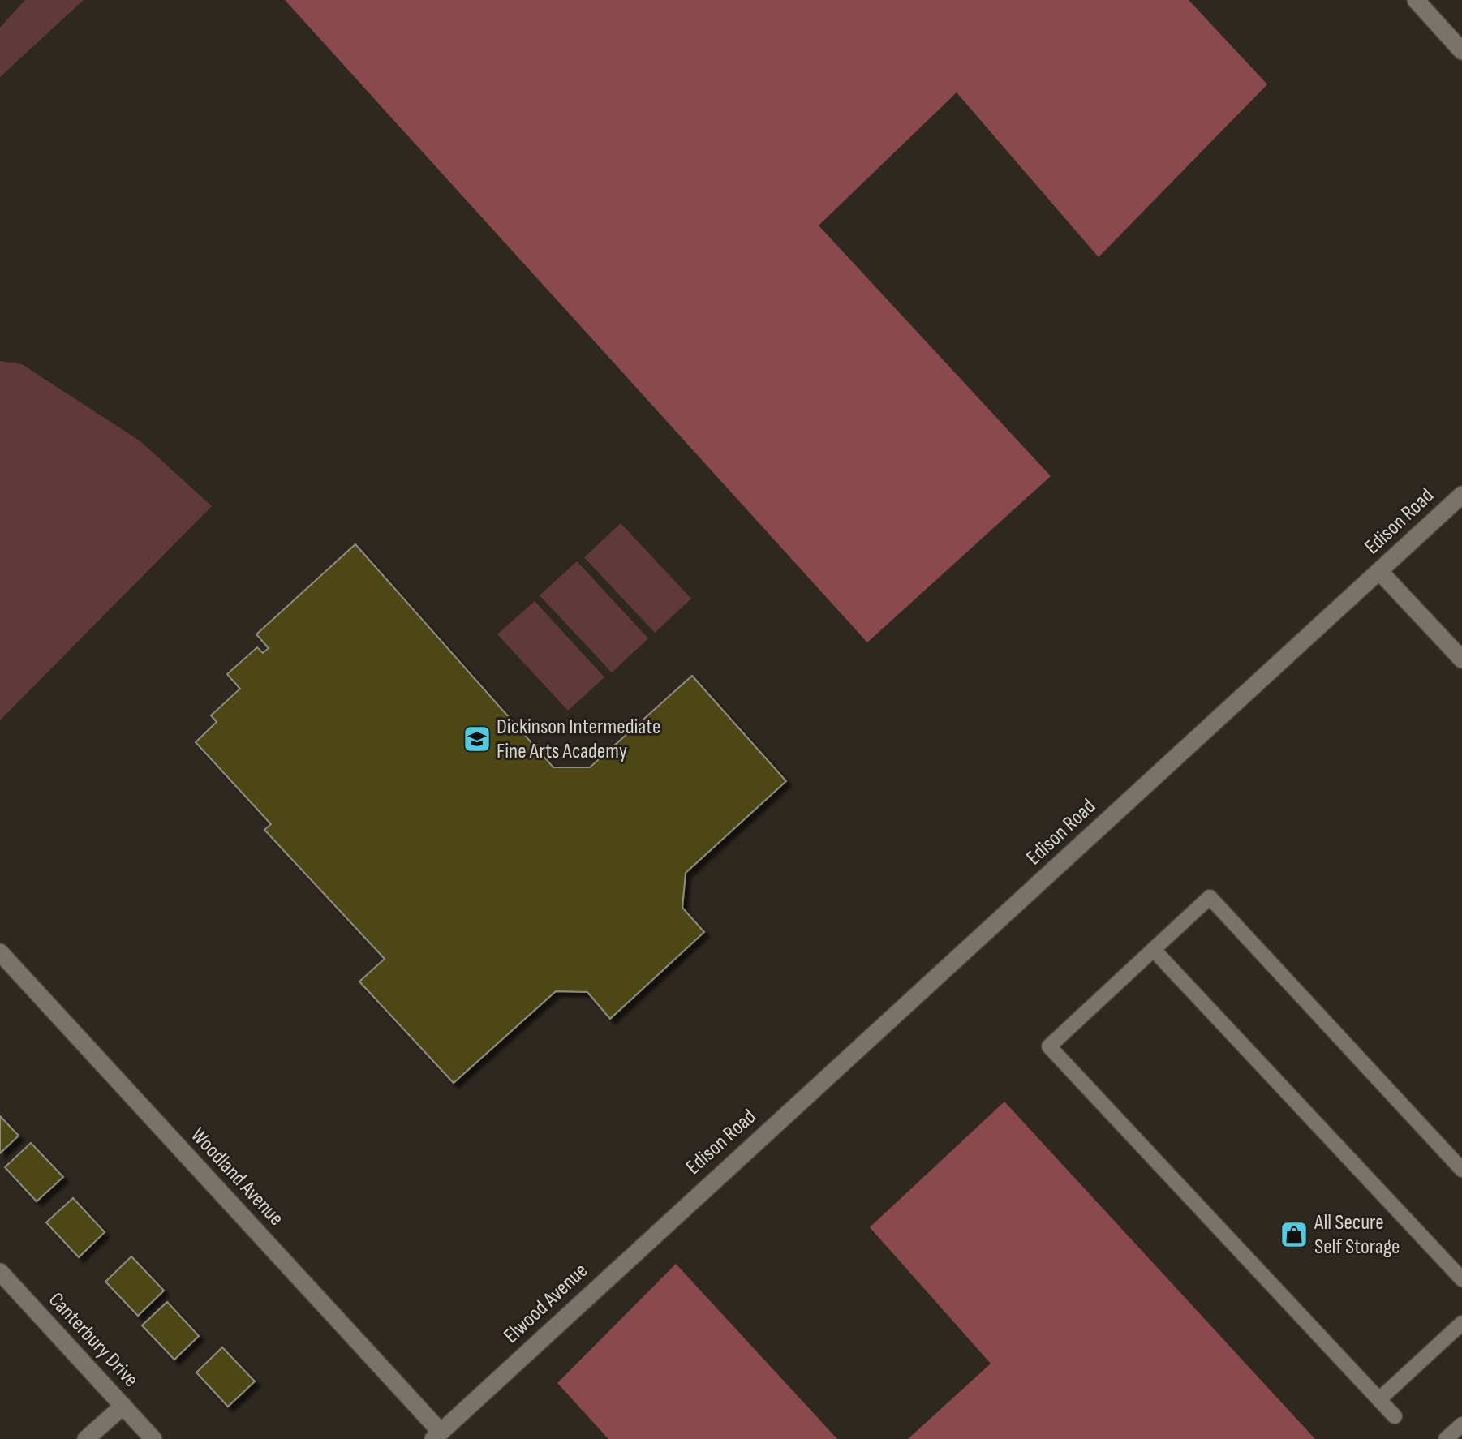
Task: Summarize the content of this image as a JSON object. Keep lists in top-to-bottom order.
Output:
{
  "streets": {
    "street": [
      "Edison Road",
      "Woodland Avenue",
      "Elwood Avenue",
      "Canterbury Drive"
    ]
  },
  "crossings": [
    ["Edison Road", "Elwood Avenue"],
    ["Woodland Avenue", "Elwood Avenue"]
  ],
  "places": {
    "school or university": ["Dickinson Intermediate Fine Arts Academy"],
    "shop": ["All Secure Self Storage"]
  }
}
